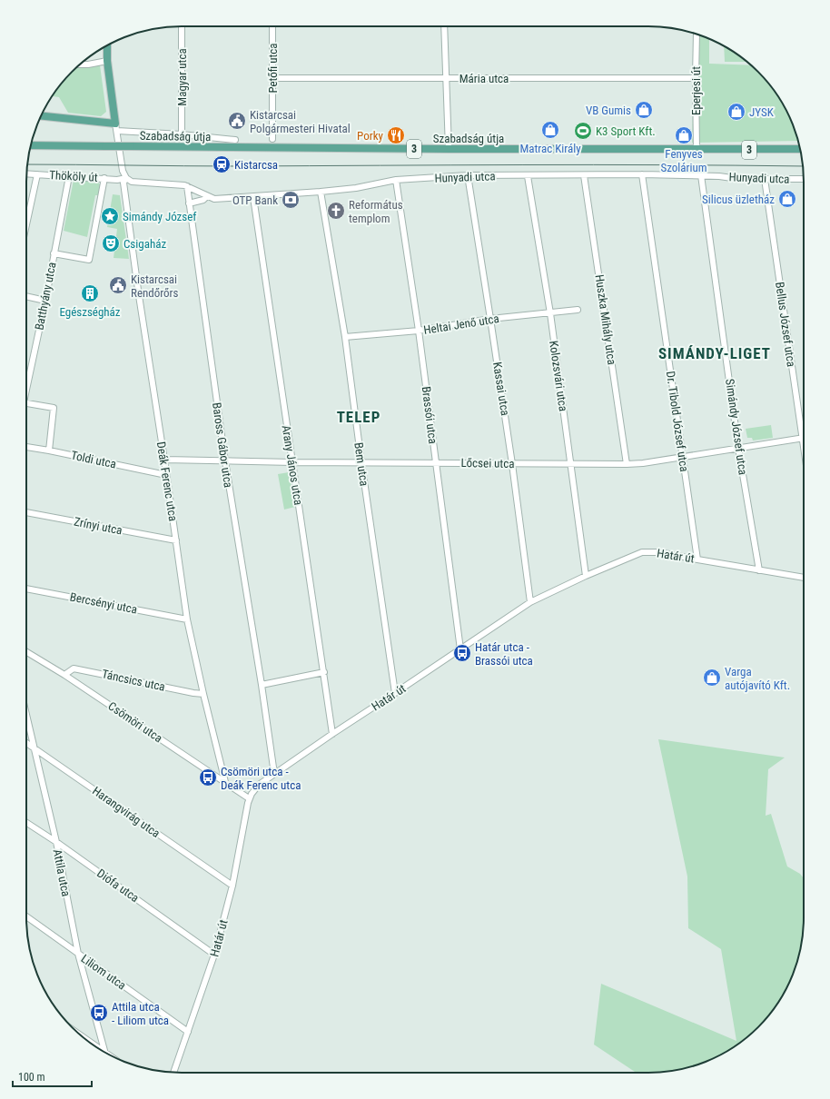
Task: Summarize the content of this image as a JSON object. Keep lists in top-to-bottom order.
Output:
{
  "streets": {
    "main road": ["Szabadság útja", "3"],
    "street": [
      "Petőfi utca",
      "Magyar utca",
      "Mária utca",
      "Eperjesi út",
      "Thököly út",
      "Hunyadi utca",
      "Batthyány utca",
      "Huszka Mihály utca",
      "Heltai Jenő utca",
      "Bellus József utca",
      "Kolozsvári utca",
      "Kassai utca",
      "Brassói utca",
      "Dr. Tibold József utca",
      "Simándy József utca",
      "Baross Gábor utca",
      "Toldi utca",
      "Lőcsei utca",
      "Bem utca",
      "Arany János utca",
      "Deák Ferenc utca",
      "Zrínyi utca",
      "Határ út",
      "Bercsényi utca",
      "Táncsics utca",
      "Csömöri utca",
      "Harangvirág utca",
      "Attila utca",
      "Diófa utca",
      "Liliom utca"
    ]
  },
  "crossings": [
    ["Petőfi utca", "Mária utca"],
    ["Mária utca", "Eperjesi út"],
    ["Eperjesi út", "Szabadság útja"],
    ["Thököly út", "Hunyadi utca"],
    ["Thököly út", "Batthyány utca"],
    ["Thököly út", "Deák Ferenc utca"],
    ["Hunyadi utca", "Huszka Mihály utca"],
    ["Hunyadi utca", "Bellus József utca"],
    ["Hunyadi utca", "Kolozsvári utca"],
    ["Hunyadi utca", "Kassai utca"],
    ["Hunyadi utca", "Brassói utca"],
    ["Hunyadi utca", "Dr. Tibold József utca"],
    ["Hunyadi utca", "Simándy József utca"],
    ["Hunyadi utca", "Baross Gábor utca"],
    ["Hunyadi utca", "Bem utca"],
    ["Hunyadi utca", "Arany János utca"],
    ["Hunyadi utca", "Deák Ferenc utca"],
    ["Batthyány utca", "Toldi utca"],
    ["Huszka Mihály utca", "Lőcsei utca"],
    ["Heltai Jenő utca", "Kolozsvári utca"],
    ["Heltai Jenő utca", "Kassai utca"],
    ["Heltai Jenő utca", "Brassói utca"],
    ["Heltai Jenő utca", "Bem utca"],
    ["Bellus József utca", "Lőcsei utca"],
    ["Kolozsvári utca", "Lőcsei utca"],
    ["Kolozsvári utca", "Határ út"],
    ["Kassai utca", "Lőcsei utca"],
    ["Kassai utca", "Határ út"],
    ["Brassói utca", "Lőcsei utca"],
    ["Brassói utca", "Határ út"],
    ["Dr. Tibold József utca", "Lőcsei utca"],
    ["Dr. Tibold József utca", "Határ út"],
    ["Simándy József utca", "Lőcsei utca"],
    ["Simándy József utca", "Határ út"],
    ["Baross Gábor utca", "Lőcsei utca"],
    ["Baross Gábor utca", "Határ út"],
    ["Toldi utca", "Deák Ferenc utca"],
    ["Lőcsei utca", "Bem utca"],
    ["Lőcsei utca", "Arany János utca"],
    ["Lőcsei utca", "Deák Ferenc utca"],
    ["Bem utca", "Határ út"],
    ["Arany János utca", "Határ út"],
    ["Deák Ferenc utca", "Zrínyi utca"],
    ["Deák Ferenc utca", "Bercsényi utca"],
    ["Deák Ferenc utca", "Táncsics utca"],
    ["Deák Ferenc utca", "Csömöri utca"],
    ["Határ út", "Csömöri utca"],
    ["Határ út", "Harangvirág utca"],
    ["Határ út", "Diófa utca"],
    ["Határ út", "Liliom utca"],
    ["Táncsics utca", "Csömöri utca"],
    ["Harangvirág utca", "Attila utca"],
    ["Attila utca", "Diófa utca"],
    ["Attila utca", "Liliom utca"]
  ],
  "districts": ["SIMÁNDY-LIGET", "TELEP"],
  "places": {
    "shop": [
      "VB Gumis",
      "JYSK",
      "Matrac Király",
      "Fenyves Szolárium",
      "Silicus üzletház",
      "Varga autójavító Kft."
    ],
    "public building": ["Kistarcsai Polgármesteri Hivatal", "Kistarcsai Rendőrőrs"],
    "sports": ["K3 Sport Kft."],
    "restaurant": ["Porky"],
    "station": ["Kistarcsa"],
    "bank": ["OTP Bank"],
    "church": ["Református templom"],
    "place": ["Simándy József"],
    "theatre": ["Csigaház"],
    "building": ["Egészségház"],
    "bus stop": ["Határ utca - Brassói utca", "Csömöri utca - Deák Ferenc utca", "Attila utca - Liliom utca"]
  },
  "scale_bar": "100 m"
}
